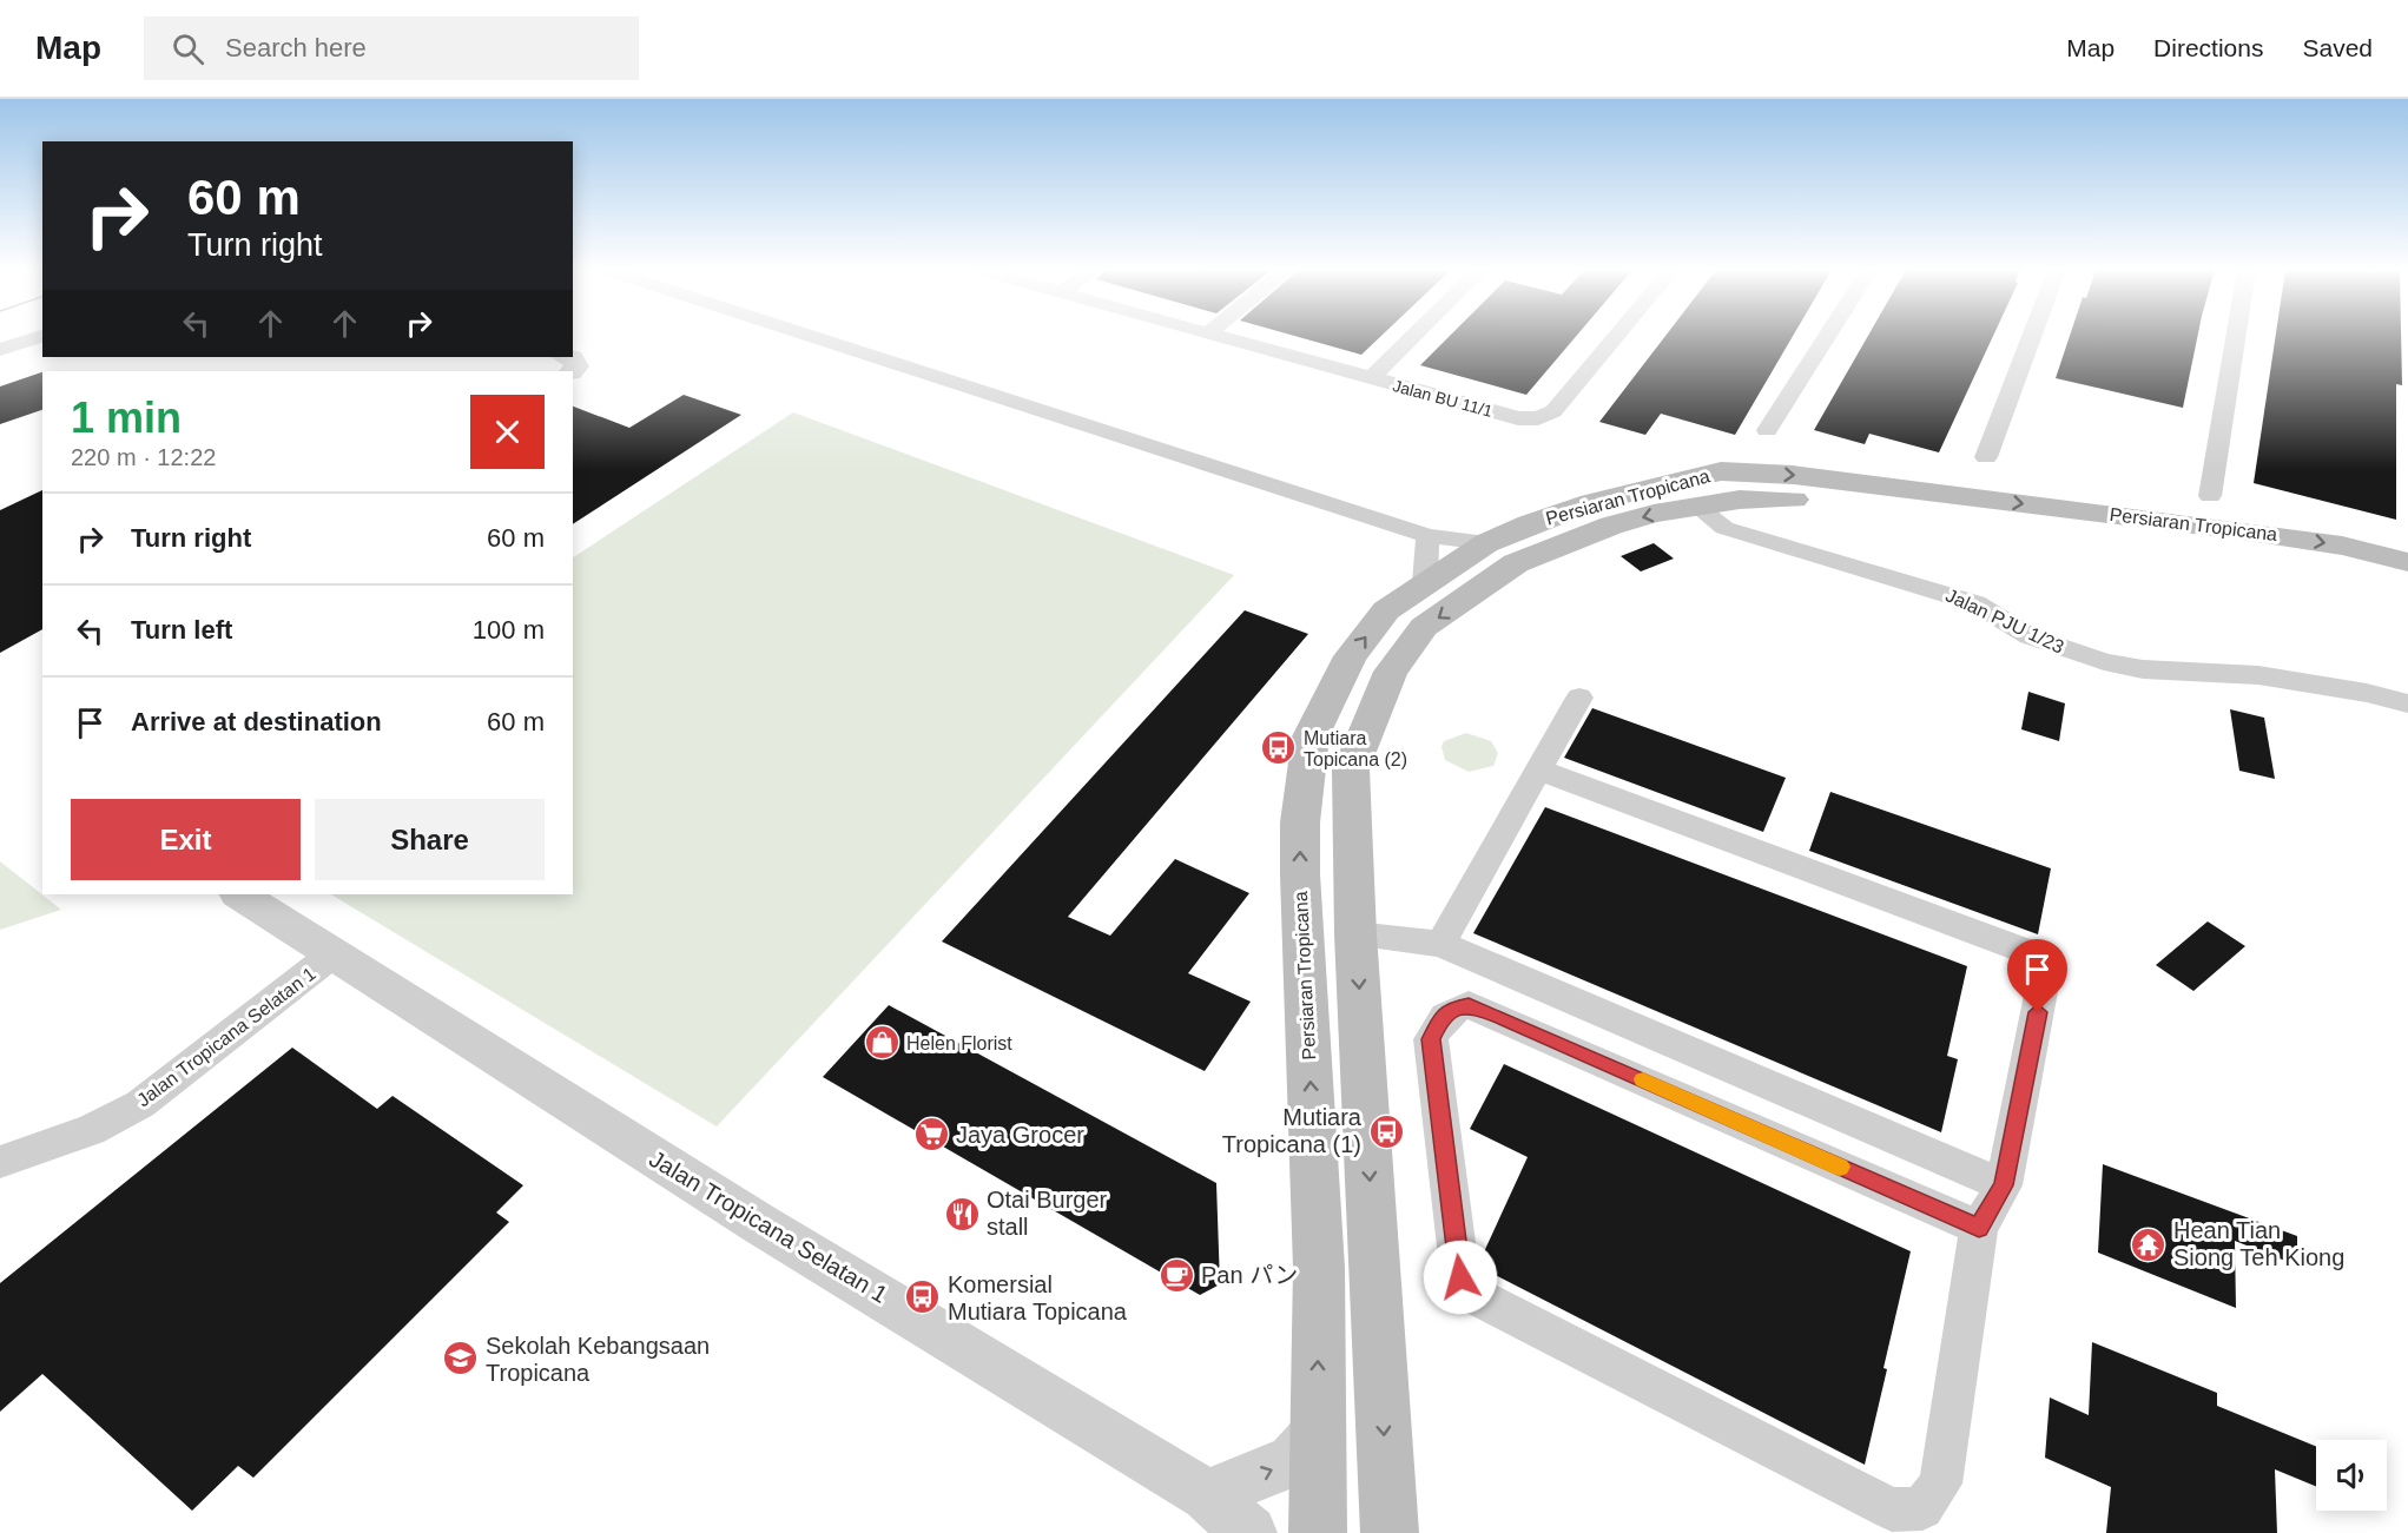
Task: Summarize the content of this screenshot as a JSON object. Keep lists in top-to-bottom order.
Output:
{
  "streets": {
    "main road": ["Persiaran Tropicana"],
    "street": ["Jalan BU 11/1", "Jalan PJU 1/23", "Jalan Tropicana Selatan 1"]
  },
  "crossings": [
    ["Persiaran Tropicana", "Jalan PJU 1/23"]
  ],
  "places": {
    "bus stop": ["Mutiara Topicana (2)", "Mutiara Tropicana (1)", "Komersial Mutiara Topicana"],
    "shop": ["Helen Florist"],
    "supermarket": ["Jaya Grocer"],
    "restaurant": ["Otai Burger stall"],
    "temple": ["Hean Tian Siong Teh Kiong"],
    "cafe": ["Pan パン"],
    "school or university": ["Sekolah Kebangsaan Tropicana"]
  },
  "page": {
    "header": "Map",
    "search": "Search here",
    "nav": ["Map", "Directions", "Saved"],
    "turn": ["60 m", "Turn right"],
    "heading": ["1 min", "220 m · 12:22"],
    "list": [
      {
        "name": "Turn right",
        "value": "60 m"
      },
      {
        "name": "Turn left",
        "value": "100 m"
      },
      {
        "name": "Arrive at destination",
        "value": "60 m"
      }
    ],
    "buttons": ["Exit", "Share"]
  }
}
